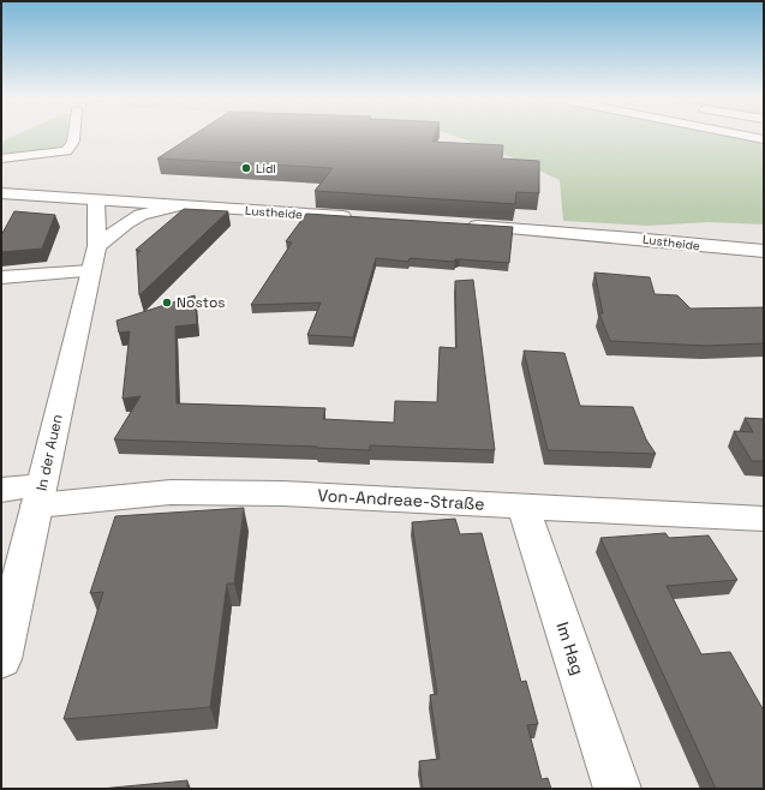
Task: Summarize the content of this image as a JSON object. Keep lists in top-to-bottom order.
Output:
{
  "streets": {
    "main road": [
      "Lustheide",
      "In der Auen",
      "Von-Andreae-Straße",
      "Im Hag"
    ]
  },
  "crossings": [
    ["Lustheide", "In der Auen"],
    ["In der Auen", "Von-Andreae-Straße"],
    ["Von-Andreae-Straße", "Im Hag"]
  ],
  "places": ["Lidl", "Nostos"]
}
